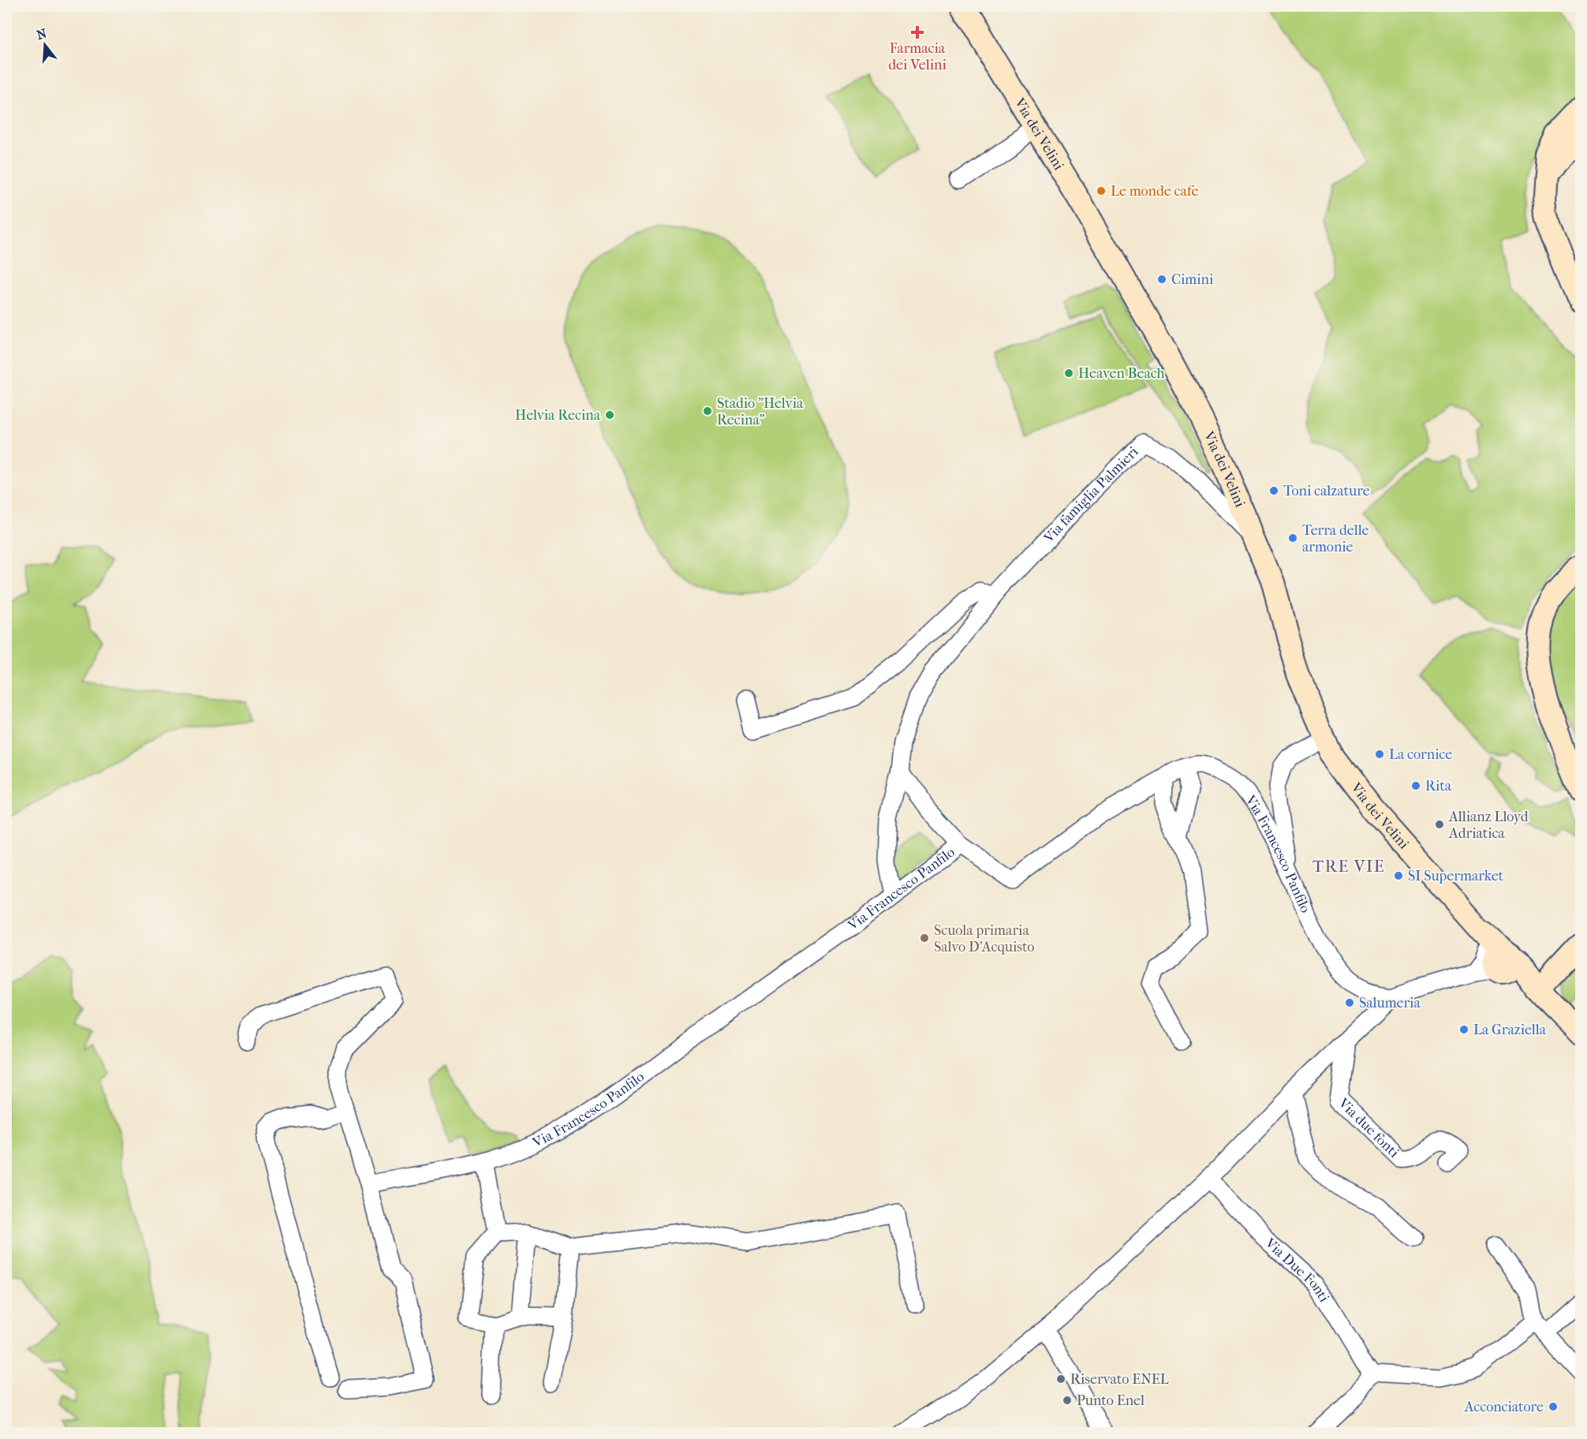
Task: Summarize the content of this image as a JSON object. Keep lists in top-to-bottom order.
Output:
{
  "streets": {
    "street": [
      "Via dei Velini",
      "Via famiglia Palmieri",
      "Via Francesco Panfilo",
      "Via due fonti",
      "Via Due Fonti"
    ]
  },
  "crossings": [
    ["Via dei Velini", "Via famiglia Palmieri"],
    ["Via famiglia Palmieri", "Via Francesco Panfilo"]
  ],
  "districts": ["TRE VIE"],
  "places": {
    "health": ["Farmacia dei Velini"],
    "other": [
      "Le monde cafe",
      "Cimini",
      "Heaven Beach",
      "Stadio \"Helvia Recina\"",
      "Helvia Recina",
      "Toni calzature",
      "Terra delle armonie",
      "La cornice",
      "Rita",
      "Allianz Lloyd Adriatica",
      "SI Supermarket",
      "Scuola primaria Salvo D'Acquisto",
      "Salumeria",
      "La Graziella",
      "Riservato ENEL",
      "Punto Enel",
      "Acconciatore"
    ]
  },
  "north": "top"
}
